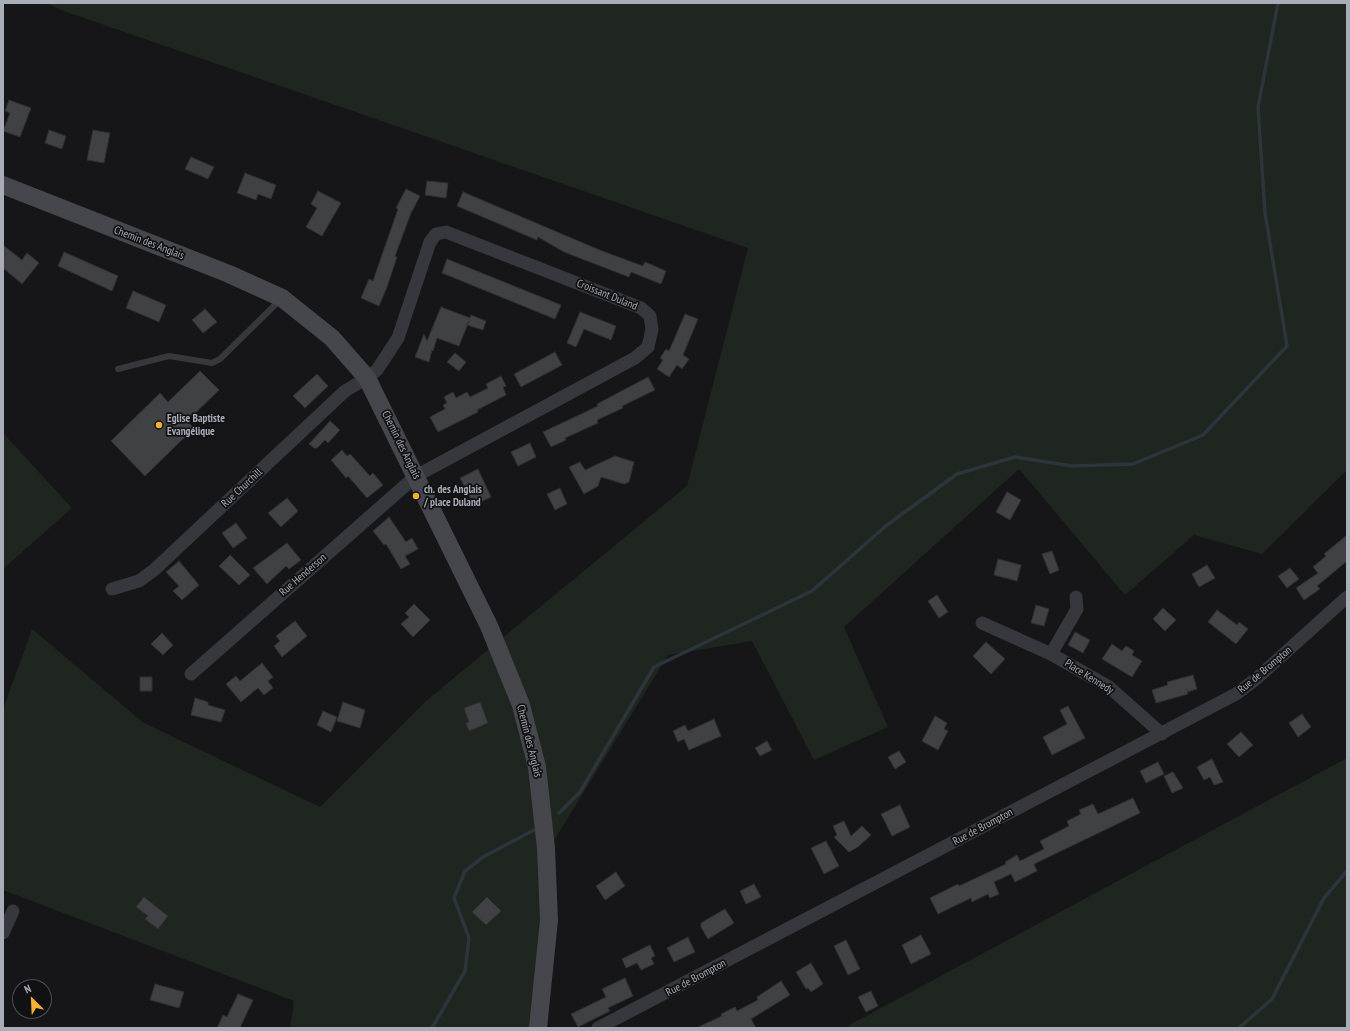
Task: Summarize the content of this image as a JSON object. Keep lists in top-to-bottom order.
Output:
{
  "streets": {
    "street": [
      "Chemin des Anglais",
      "Croissant Duland",
      "Rue Churchill",
      "Rue Henderson",
      "Rue de Brompton",
      "Place Kennedy"
    ]
  },
  "crossings": [
    ["Chemin des Anglais", "Croissant Duland"],
    ["Chemin des Anglais", "Rue Churchill"],
    ["Chemin des Anglais", "Rue Henderson"],
    ["Croissant Duland", "Rue Churchill"],
    ["Croissant Duland", "Rue Henderson"],
    ["Rue de Brompton", "Place Kennedy"]
  ],
  "places": ["Eglise Baptiste Evangélique", "ch. des Anglais / place Duland"],
  "north": "top left"
}
